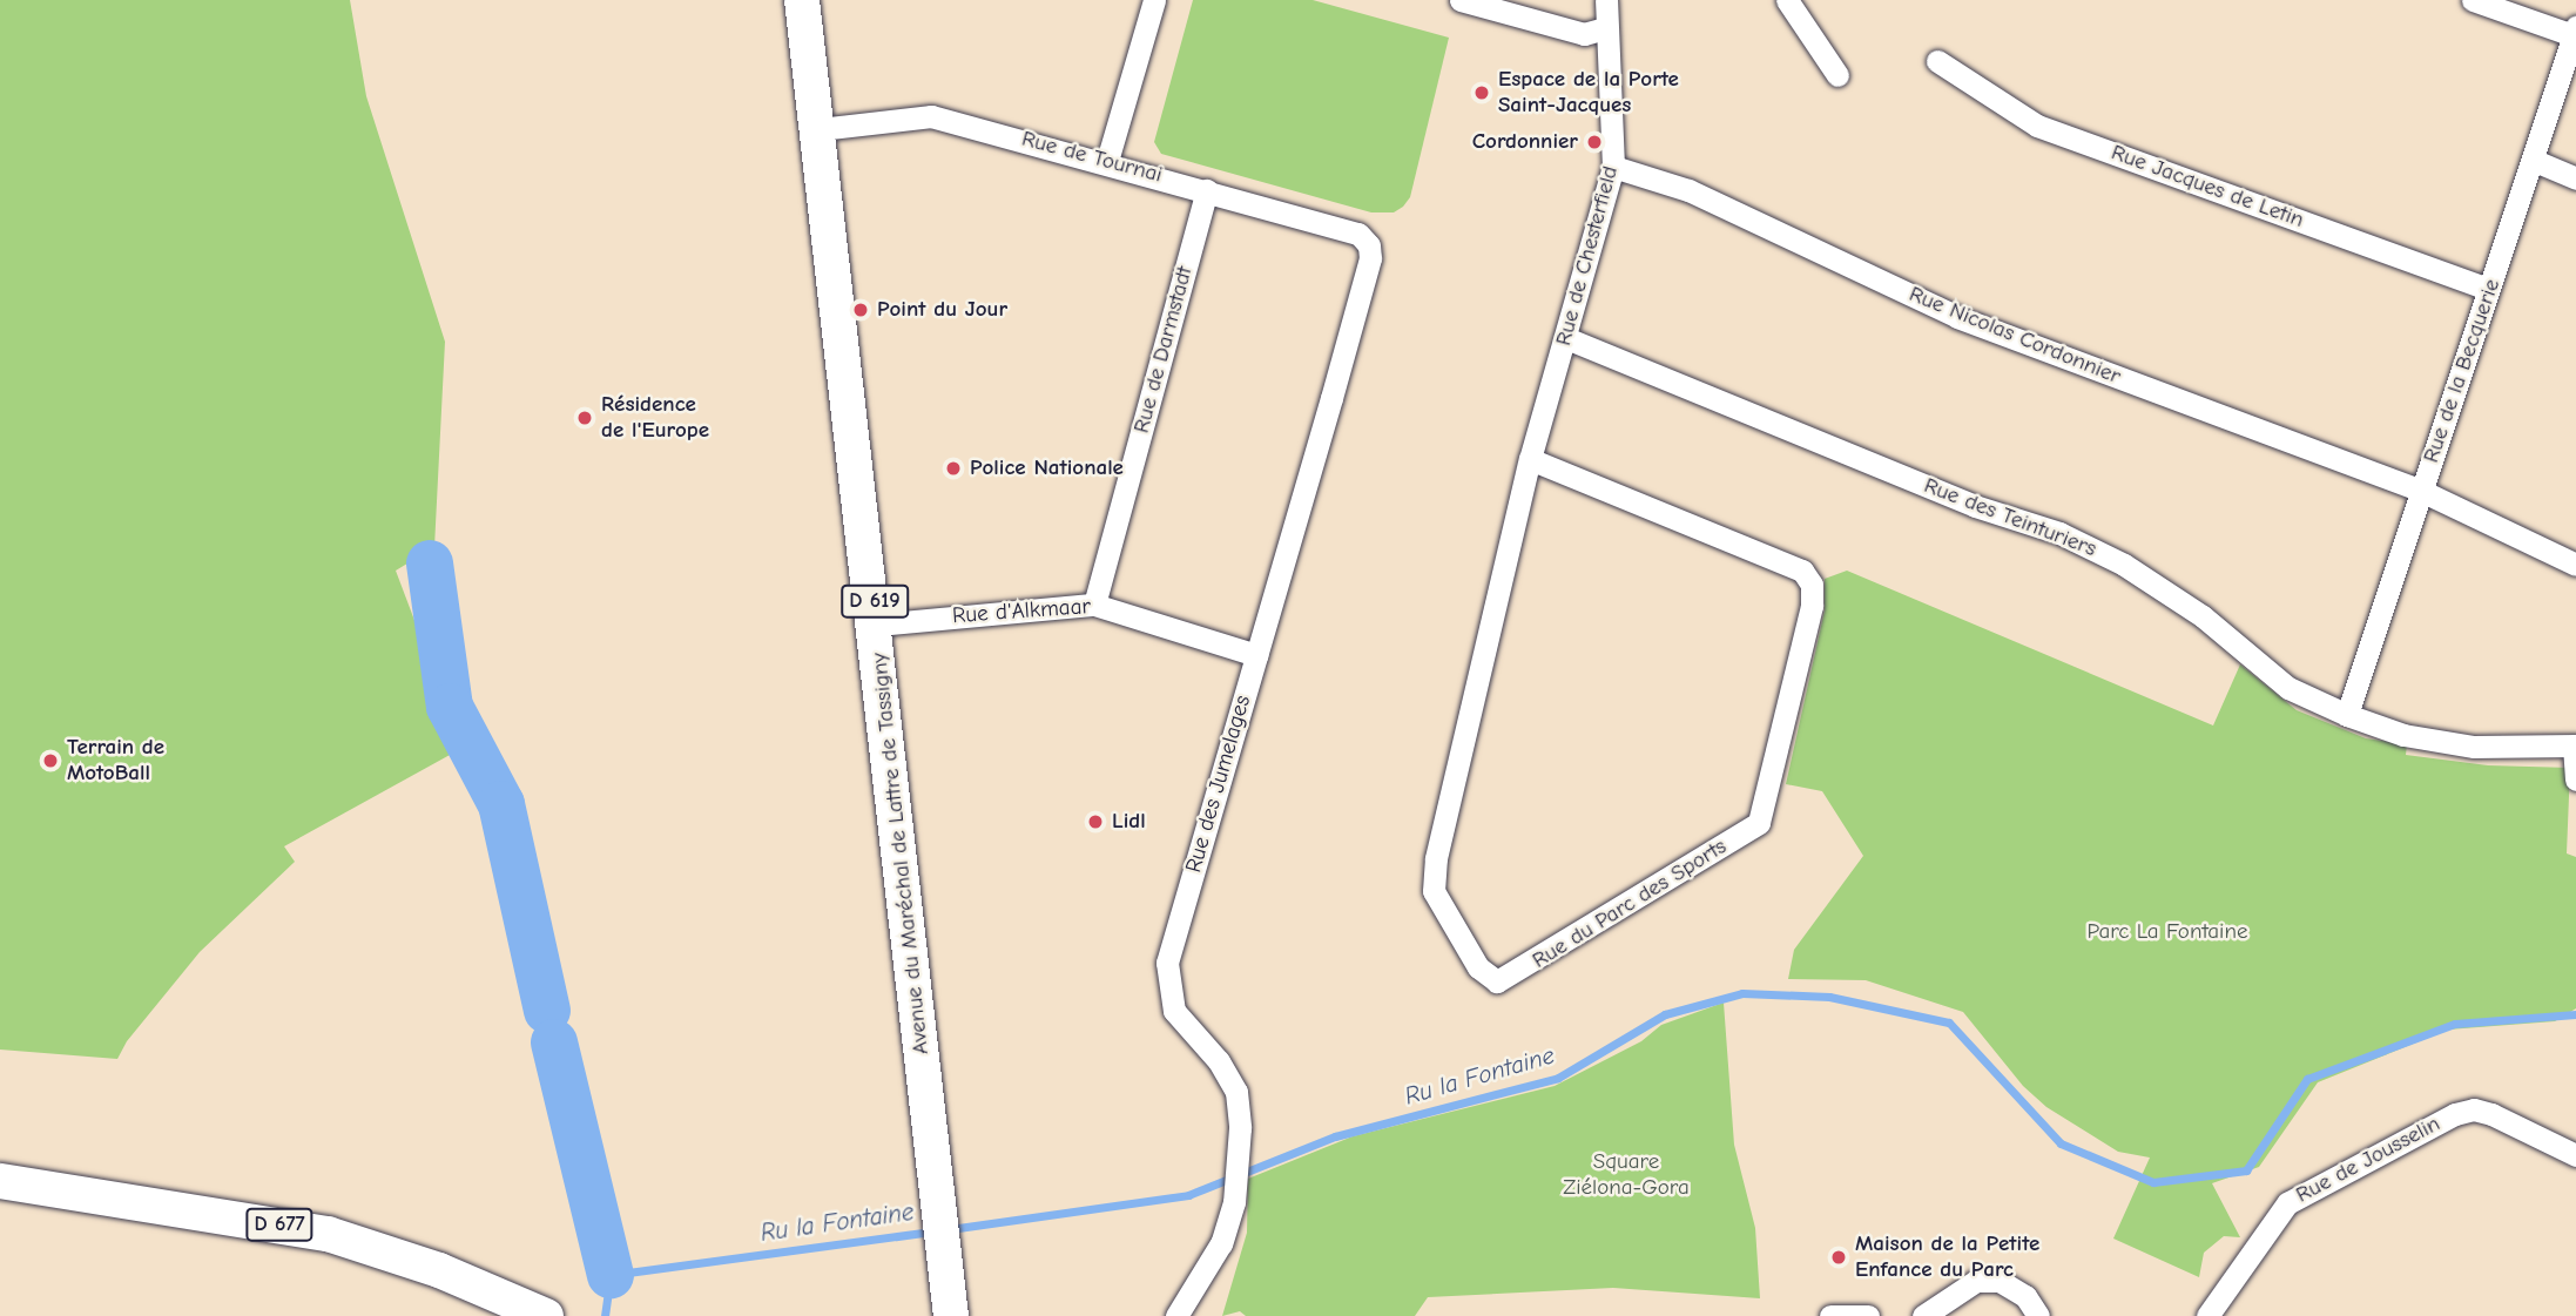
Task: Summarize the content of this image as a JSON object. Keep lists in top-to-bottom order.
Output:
{
  "streets": {
    "main road": ["D 619", "Avenue du Maréchal de Lattre de Tassigny", "D 677"],
    "street": [
      "Rue de Tournai",
      "Rue Jacques de Letin",
      "Rue de Chesterfield",
      "Rue Nicolas Cordonnier",
      "Rue de Darmstadt",
      "Rue de la Becquerie",
      "Rue des Teinturiers",
      "Rue d'Alkmaar",
      "Rue des Jumelages",
      "Rue du Parc des Sports",
      "Rue de Jousselin"
    ]
  },
  "crossings": [
    ["Rue de Tournai", "Rue de Darmstadt"],
    ["Rue de Tournai", "Rue des Jumelages"],
    ["Rue de Tournai", "Avenue du Maréchal de Lattre de Tassigny"],
    ["Rue Jacques de Letin", "Rue de la Becquerie"],
    ["Rue de Chesterfield", "Rue Nicolas Cordonnier"],
    ["Rue de Chesterfield", "Rue des Teinturiers"],
    ["Rue de Chesterfield", "Rue du Parc des Sports"],
    ["Rue Nicolas Cordonnier", "Rue de la Becquerie"],
    ["Rue de Darmstadt", "Rue d'Alkmaar"],
    ["Rue de la Becquerie", "Rue des Teinturiers"],
    ["Rue d'Alkmaar", "Rue des Jumelages"],
    ["Rue d'Alkmaar", "Avenue du Maréchal de Lattre de Tassigny"]
  ],
  "water": ["Ru la Fontaine"],
  "parks": ["Parc La Fontaine", "Square Ziélona-Gora"],
  "places": [
    "Espace de la Porte Saint-Jacques",
    "Cordonnier",
    "Point du Jour",
    "Résidence de l'Europe",
    "Police Nationale",
    "Terrain de MotoBall",
    "Lidl",
    "Maison de la Petite Enfance du Parc"
  ]
}
